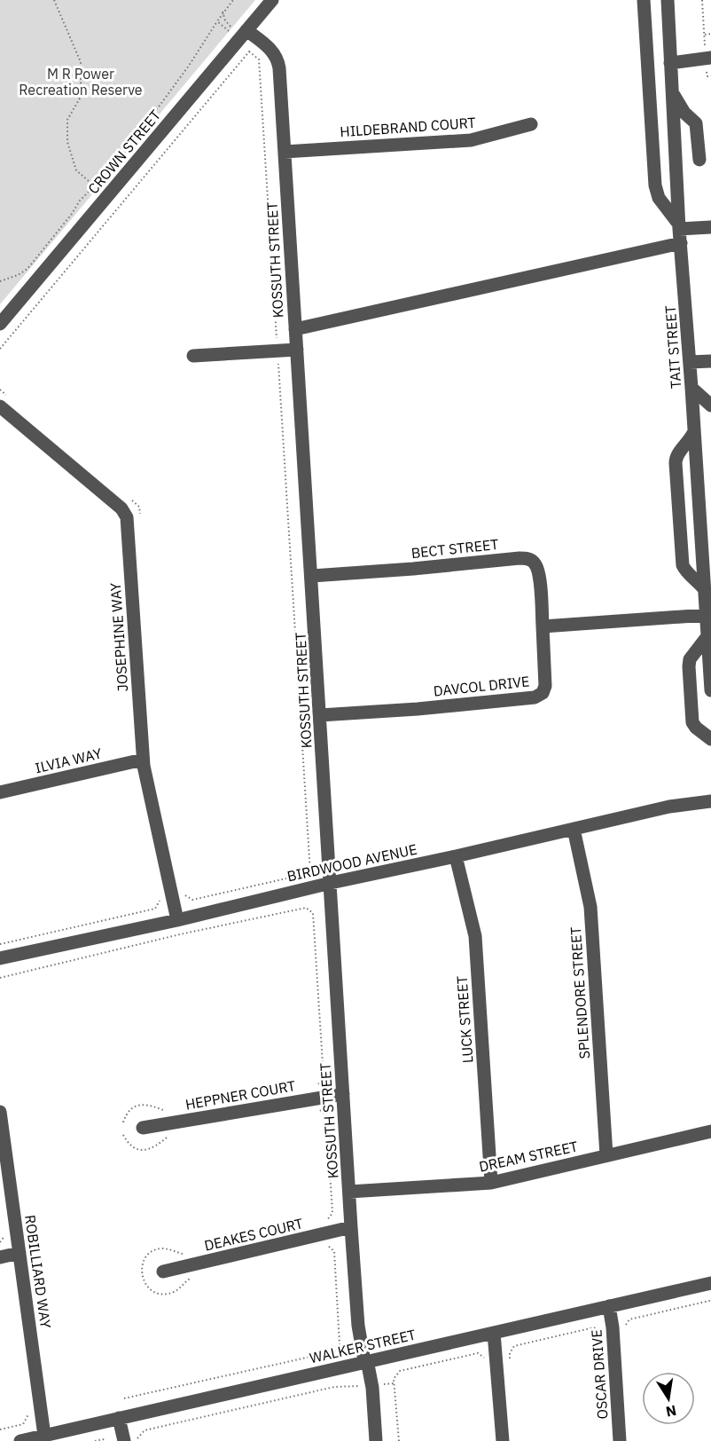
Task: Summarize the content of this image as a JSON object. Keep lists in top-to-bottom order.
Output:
{
  "streets": {
    "street": [
      "HILDEBRAND COURT",
      "CROWN STREET",
      "KOSSUTH STREET",
      "TAIT STREET",
      "BECT STREET",
      "JOSEPHINE WAY",
      "DAVCOL DRIVE",
      "ILVIA WAY",
      "BIRDWOOD AVENUE",
      "SPLENDORE STREET",
      "LUCK STREET",
      "HEPPNER COURT",
      "DREAM STREET",
      "DEAKES COURT",
      "ROBILLIARD WAY",
      "WALKER STREET",
      "OSCAR DRIVE"
    ]
  },
  "crossings": [
    ["HILDEBRAND COURT", "KOSSUTH STREET"],
    ["CROWN STREET", "KOSSUTH STREET"],
    ["KOSSUTH STREET", "BECT STREET"],
    ["KOSSUTH STREET", "DAVCOL DRIVE"],
    ["KOSSUTH STREET", "BIRDWOOD AVENUE"],
    ["KOSSUTH STREET", "HEPPNER COURT"],
    ["KOSSUTH STREET", "DREAM STREET"],
    ["KOSSUTH STREET", "DEAKES COURT"],
    ["KOSSUTH STREET", "WALKER STREET"],
    ["BECT STREET", "DAVCOL DRIVE"],
    ["JOSEPHINE WAY", "ILVIA WAY"],
    ["JOSEPHINE WAY", "BIRDWOOD AVENUE"],
    ["BIRDWOOD AVENUE", "SPLENDORE STREET"],
    ["BIRDWOOD AVENUE", "LUCK STREET"],
    ["SPLENDORE STREET", "DREAM STREET"],
    ["LUCK STREET", "DREAM STREET"],
    ["ROBILLIARD WAY", "WALKER STREET"],
    ["WALKER STREET", "OSCAR DRIVE"]
  ],
  "parks": ["M R Power Recreation Reserve"],
  "north": "bottom"
}
